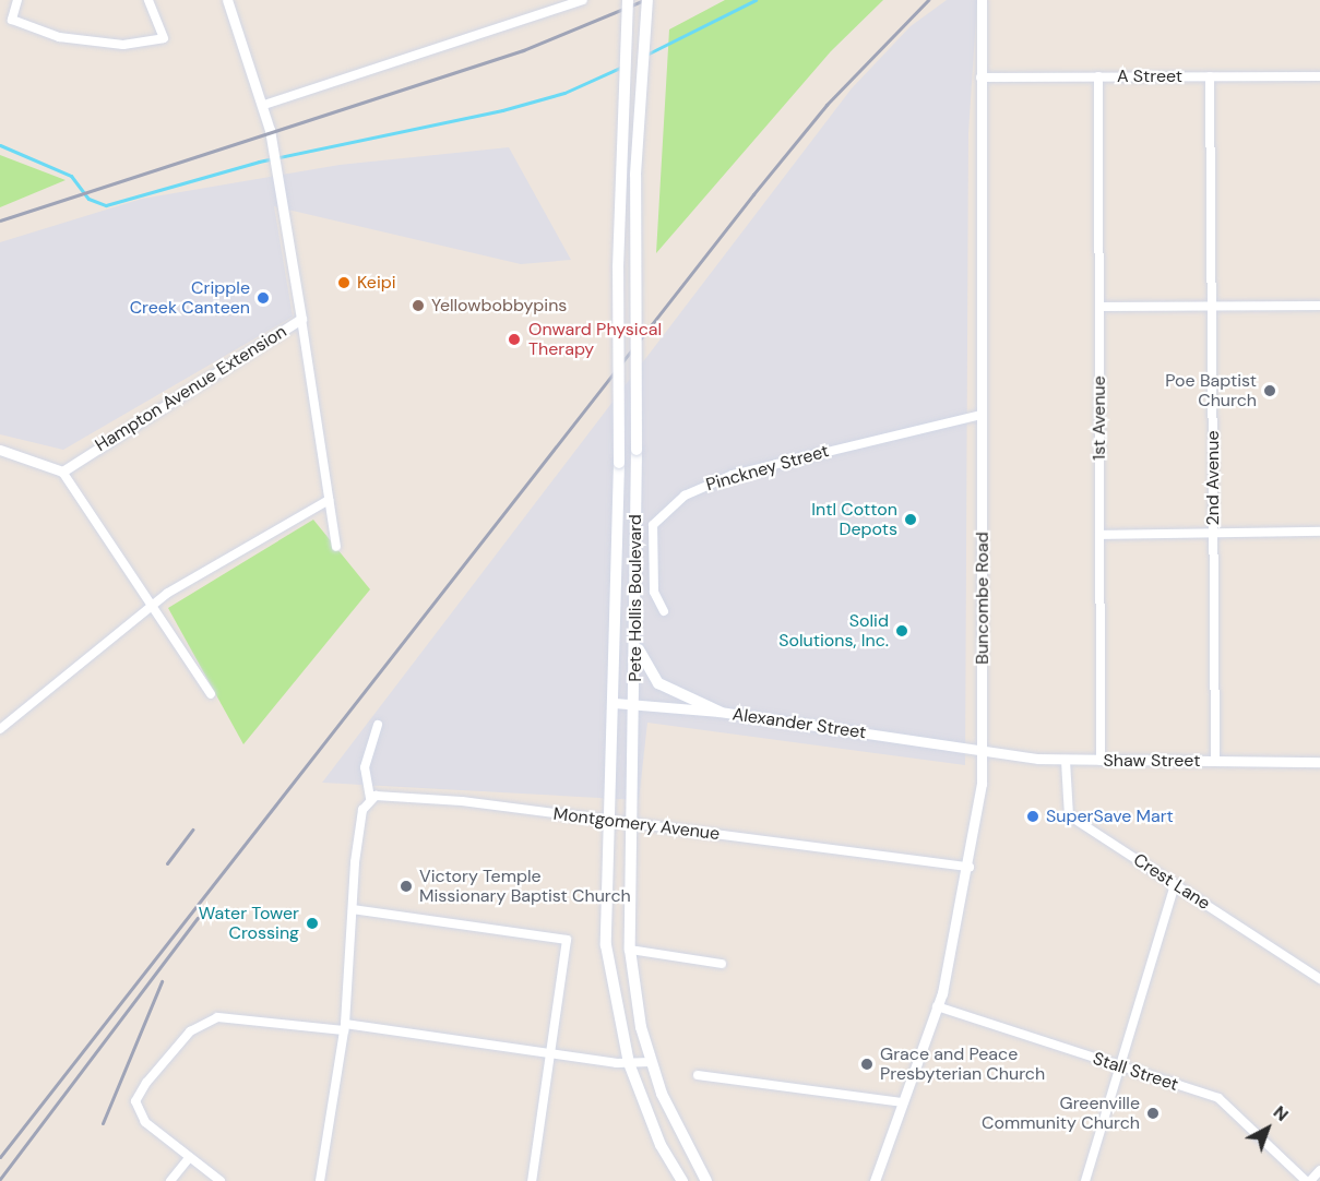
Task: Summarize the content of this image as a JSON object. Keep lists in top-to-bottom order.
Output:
{
  "streets": {
    "main road": ["Pete Hollis Boulevard"],
    "street": [
      "A Street",
      "Hampton Avenue Extension",
      "1st Avenue",
      "Pinckney Street",
      "2nd Avenue",
      "Buncombe Road",
      "Alexander Street",
      "Shaw Street",
      "Montgomery Avenue",
      "Crest Lane",
      "Stall Street"
    ]
  },
  "crossings": [
    ["A Street", "1st Avenue"],
    ["A Street", "2nd Avenue"],
    ["A Street", "Buncombe Road"],
    ["1st Avenue", "Shaw Street"],
    ["Pinckney Street", "Buncombe Road"],
    ["2nd Avenue", "Shaw Street"],
    ["Pete Hollis Boulevard", "Alexander Street"],
    ["Pete Hollis Boulevard", "Montgomery Avenue"],
    ["Buncombe Road", "Alexander Street"],
    ["Buncombe Road", "Shaw Street"],
    ["Buncombe Road", "Montgomery Avenue"],
    ["Buncombe Road", "Stall Street"],
    ["Alexander Street", "Shaw Street"],
    ["Shaw Street", "Crest Lane"]
  ],
  "places": [
    "Keipi",
    "Cripple Creek Canteen",
    "Yellowbobbypins",
    "Onward Physical Therapy",
    "Poe Baptist Church",
    "Intl Cotton Depots",
    "Solid Solutions, Inc.",
    "SuperSave Mart",
    "Victory Temple Missionary Baptist Church",
    "Water Tower Crossing",
    "Grace and Peace Presbyterian Church",
    "Greenville Community Church"
  ],
  "north": "top right"
}
